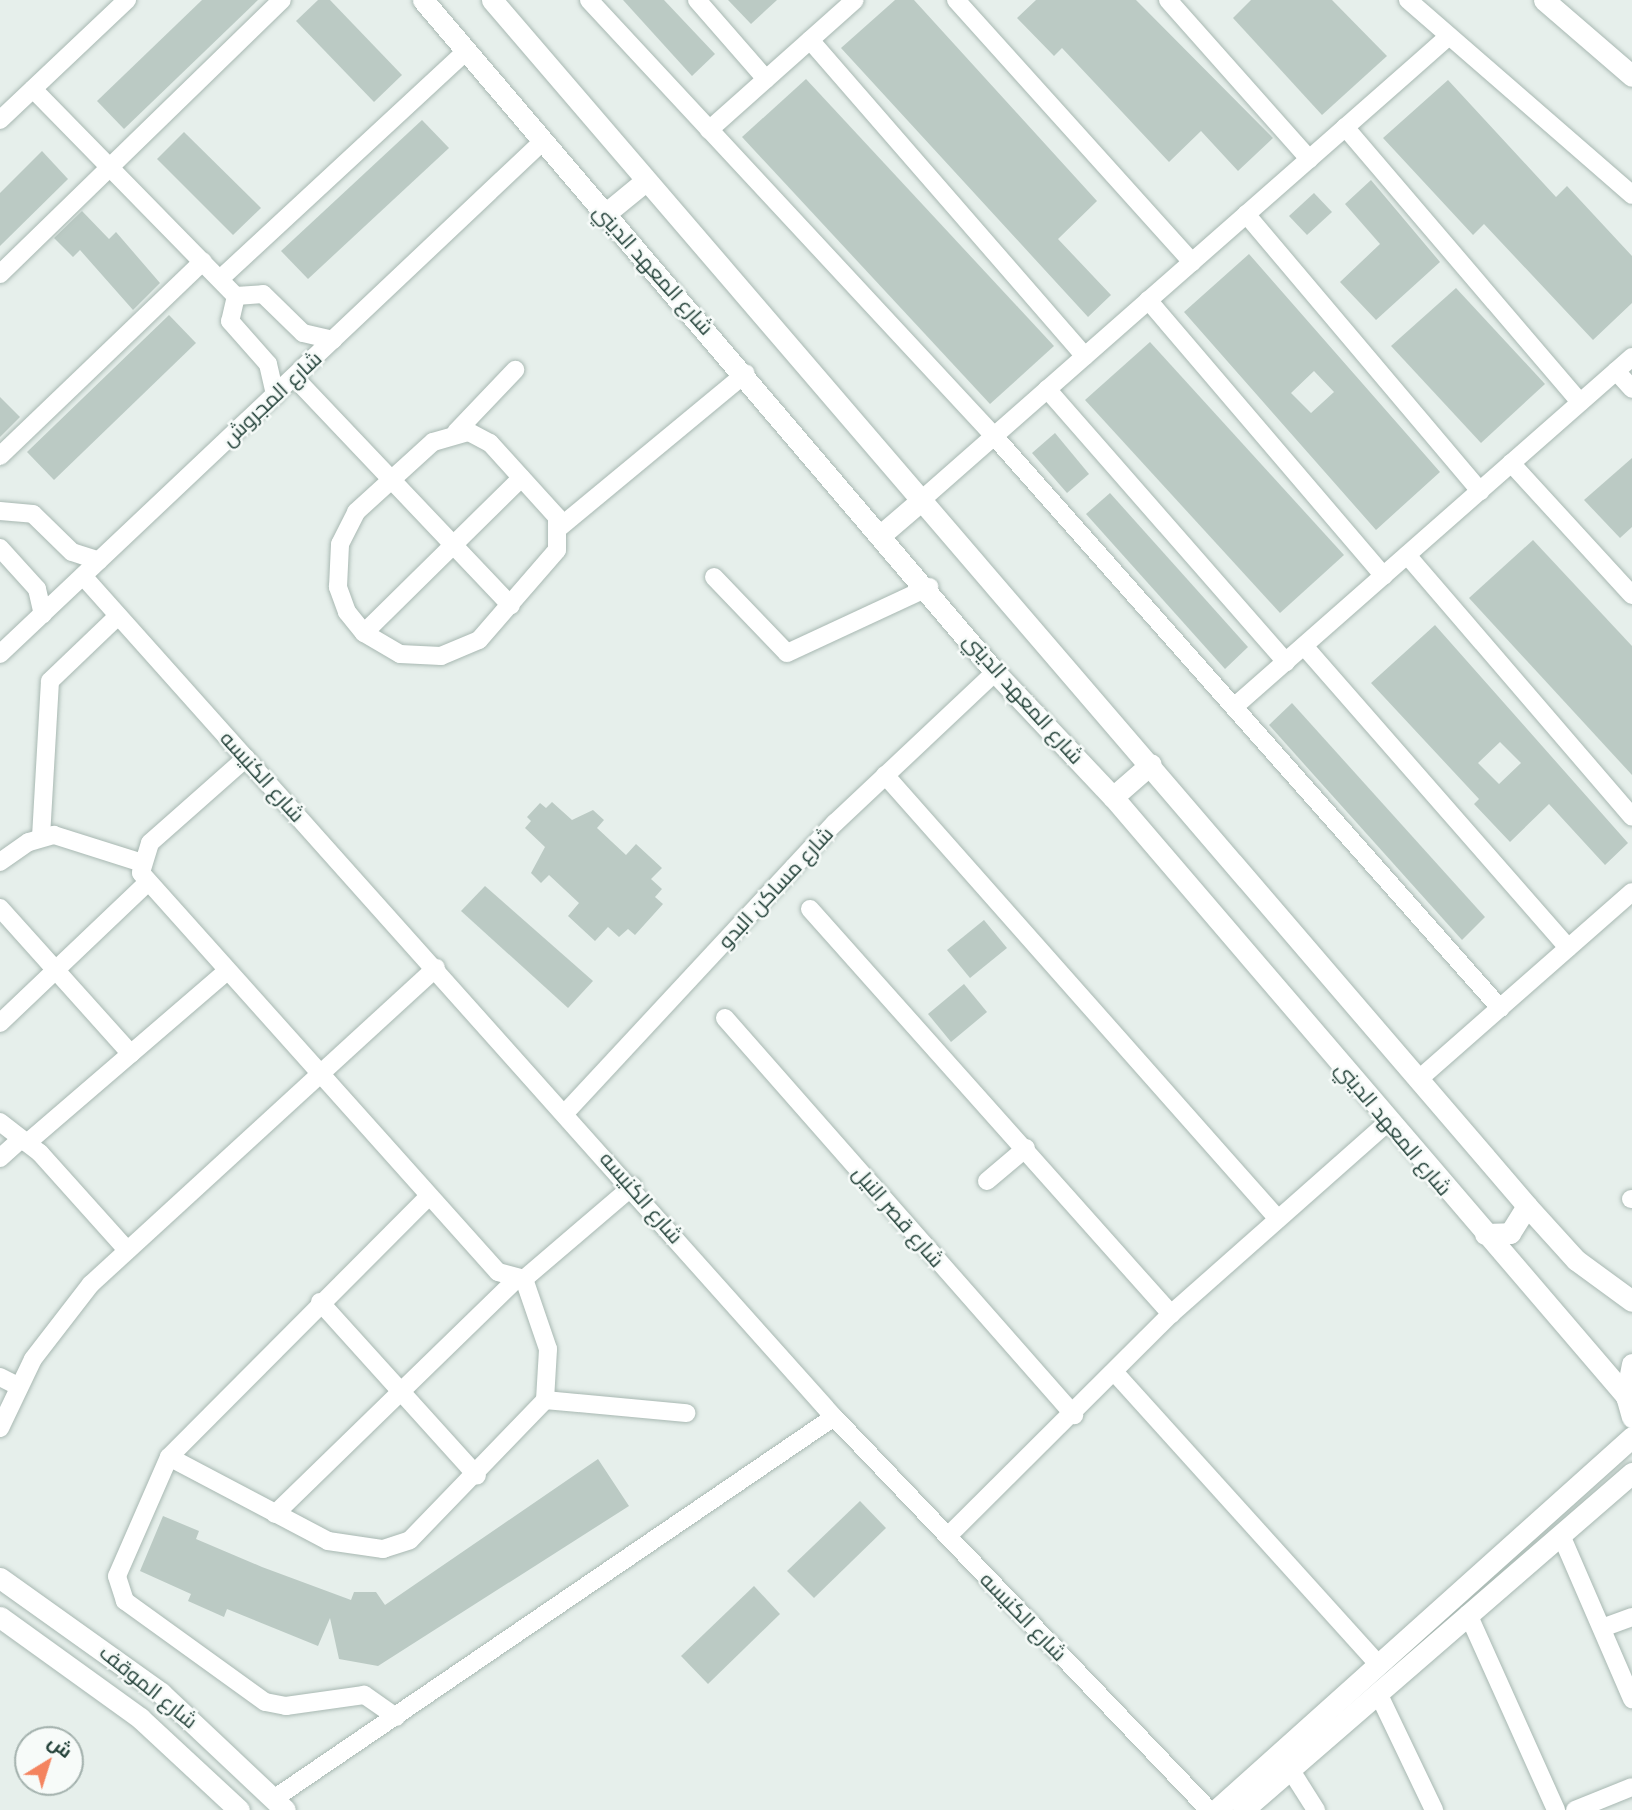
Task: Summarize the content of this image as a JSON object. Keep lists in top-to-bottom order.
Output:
{
  "streets": {
    "street": [
      "شارع المعهد الديني",
      "شارع المجروش",
      "شارع الكنيسه",
      "شارع مساكن البدو",
      "شارع قصر النيل",
      "شارع الموقف"
    ]
  },
  "crossings": [
    ["شارع المعهد الديني", "شارع المجروش"],
    ["شارع المعهد الديني", "شارع مساكن البدو"],
    ["شارع المجروش", "شارع الكنيسه"],
    ["شارع الكنيسه", "شارع مساكن البدو"]
  ],
  "north": "top right"
}
